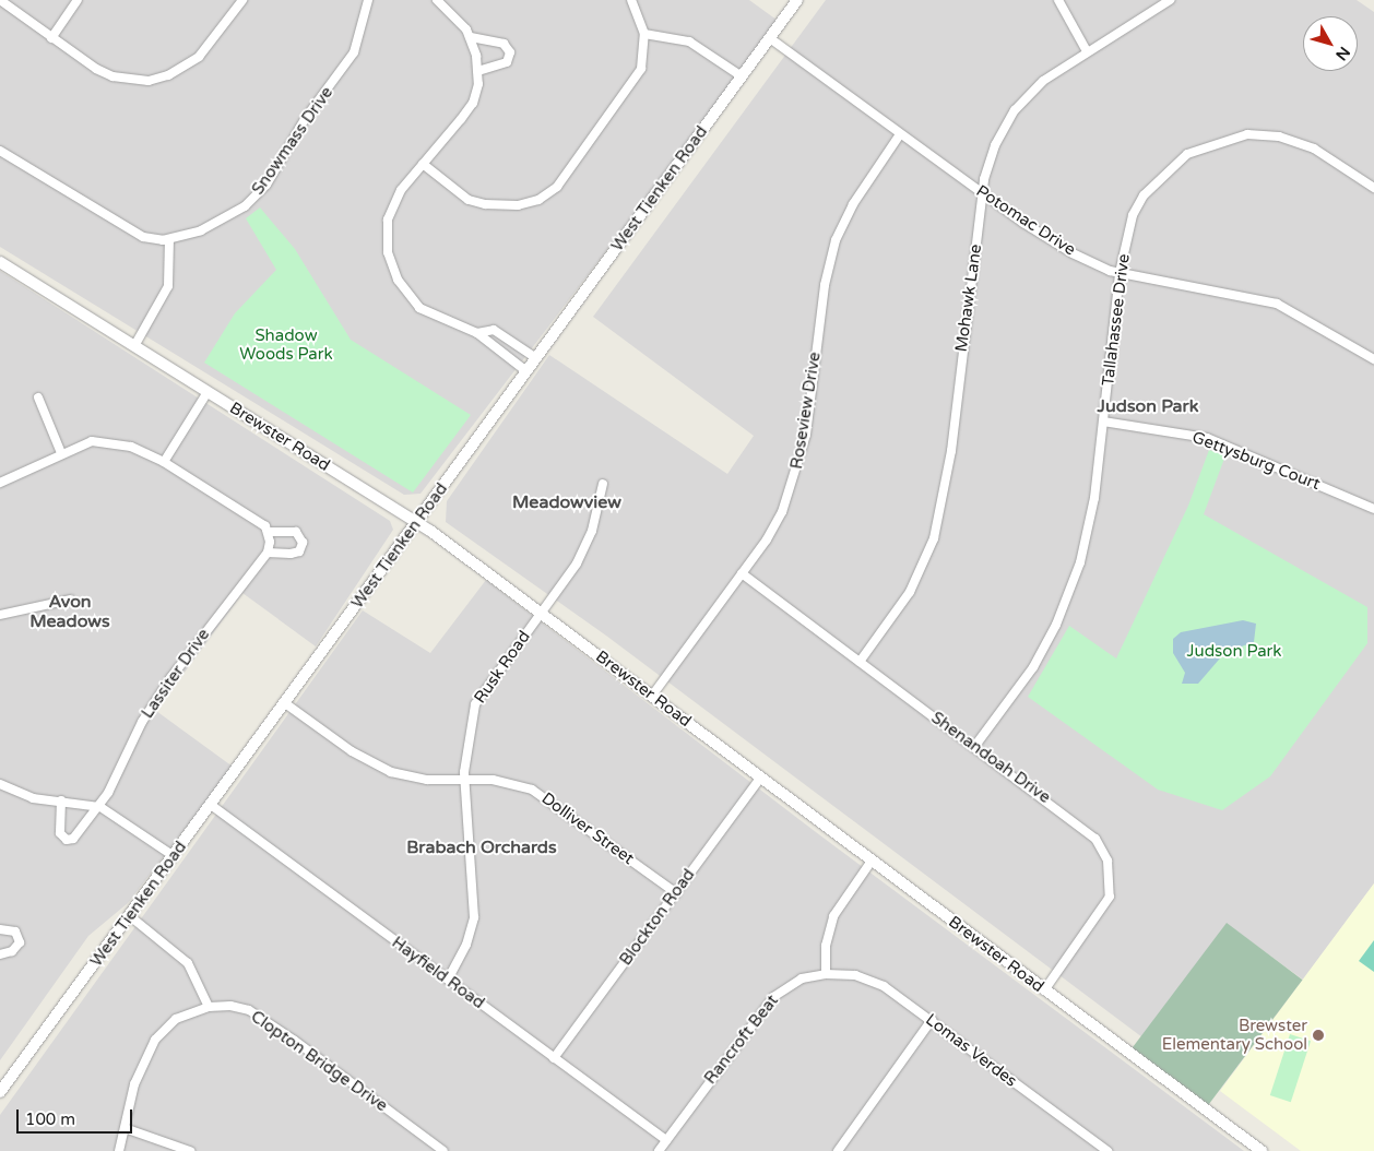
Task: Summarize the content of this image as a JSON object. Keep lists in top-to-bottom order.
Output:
{
  "streets": {
    "street": [
      "Snowmass Drive",
      "West Tienken Road",
      "Potomac Drive",
      "Mohawk Lane",
      "Tallahassee Drive",
      "Roseview Drive",
      "Brewster Road",
      "Gettysburg Court",
      "Rusk Road",
      "Lassiter Drive",
      "Shenandoah Drive",
      "Dolliver Street",
      "Blockton Road",
      "Hayfield Road",
      "Rancroft Beat",
      "Lomas Verdes",
      "Clopton Bridge Drive"
    ]
  },
  "crossings": [
    ["West Tienken Road", "Potomac Drive"],
    ["West Tienken Road", "Brewster Road"],
    ["West Tienken Road", "Dolliver Street"],
    ["West Tienken Road", "Hayfield Road"],
    ["Potomac Drive", "Mohawk Lane"],
    ["Potomac Drive", "Tallahassee Drive"],
    ["Potomac Drive", "Roseview Drive"],
    ["Mohawk Lane", "Shenandoah Drive"],
    ["Tallahassee Drive", "Gettysburg Court"],
    ["Tallahassee Drive", "Shenandoah Drive"],
    ["Roseview Drive", "Brewster Road"],
    ["Roseview Drive", "Shenandoah Drive"],
    ["Brewster Road", "Rusk Road"],
    ["Brewster Road", "Shenandoah Drive"],
    ["Brewster Road", "Blockton Road"],
    ["Rusk Road", "Dolliver Street"],
    ["Rusk Road", "Hayfield Road"],
    ["Dolliver Street", "Blockton Road"],
    ["Blockton Road", "Hayfield Road"],
    ["Hayfield Road", "Rancroft Beat"],
    ["Rancroft Beat", "Lomas Verdes"]
  ],
  "districts": [
    "Judson Park",
    "Meadowview",
    "Avon Meadows",
    "Brabach Orchards"
  ],
  "parks": ["Shadow Woods Park", "Judson Park"],
  "places": ["Brewster Elementary School"],
  "scale_bar": "100 m",
  "north": "bottom right"
}
